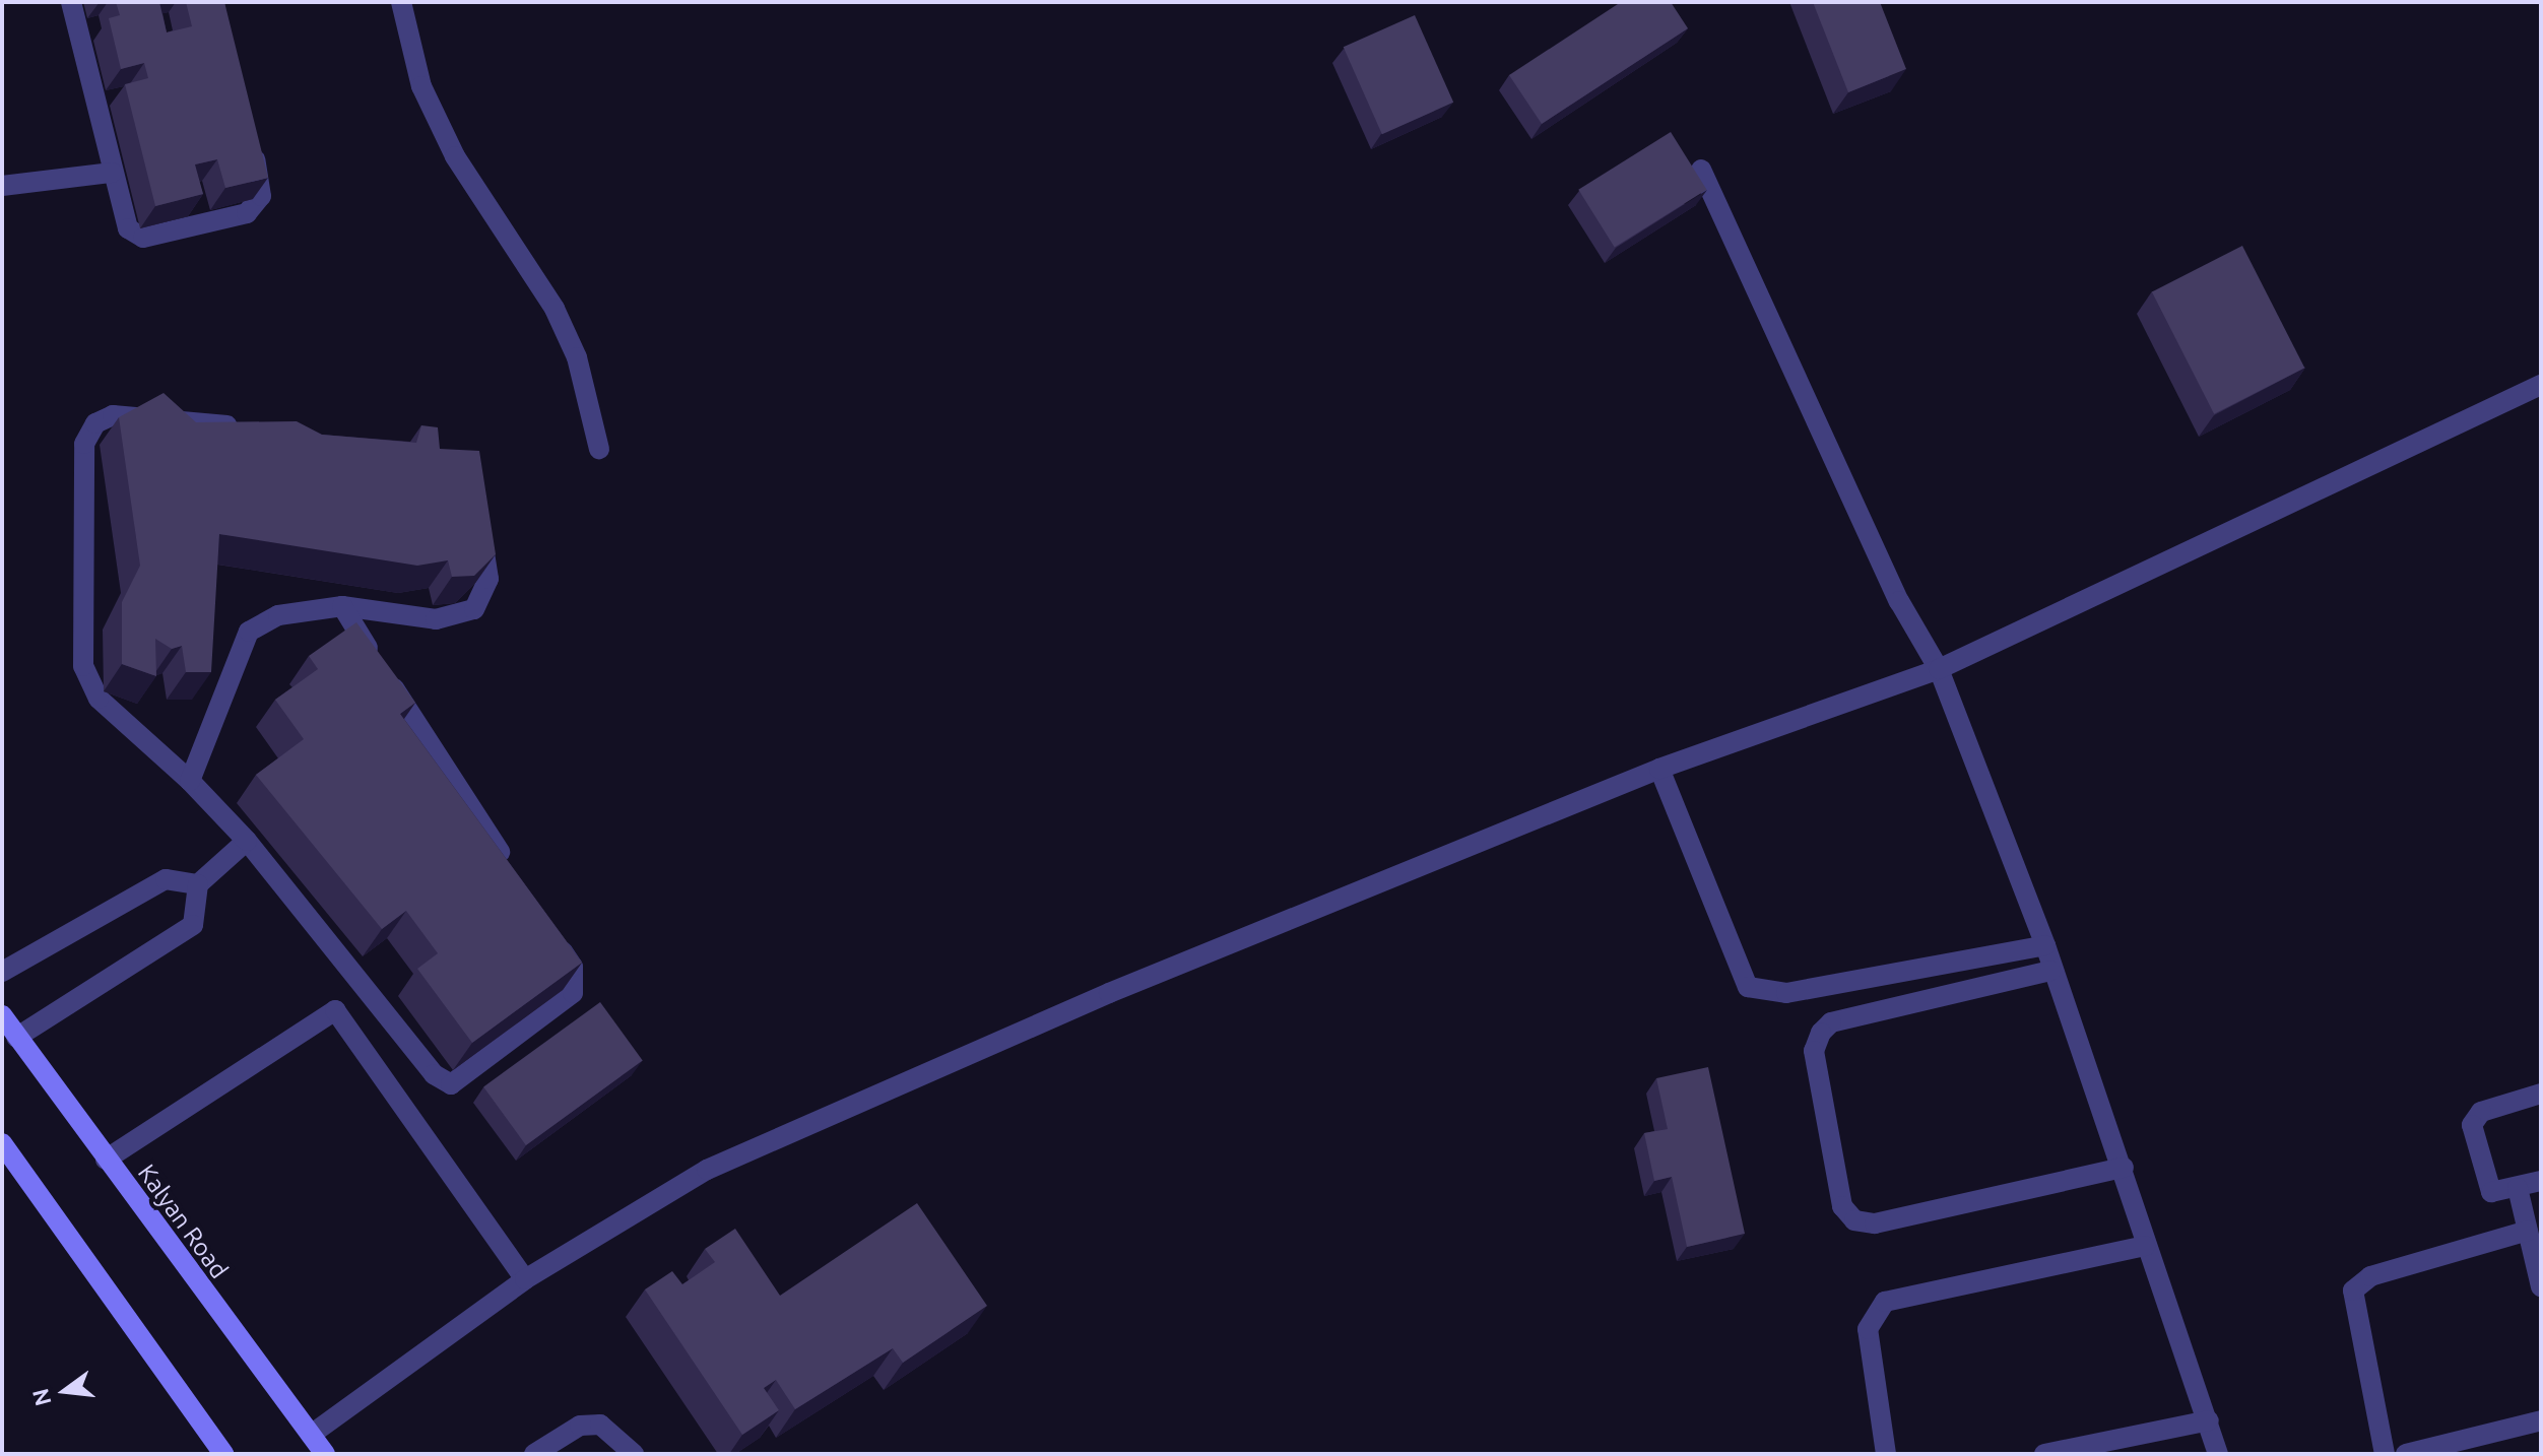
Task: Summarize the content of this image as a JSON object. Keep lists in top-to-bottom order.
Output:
{
  "streets": {
    "main road": ["Kalyan Road"]
  },
  "north": "left"
}
